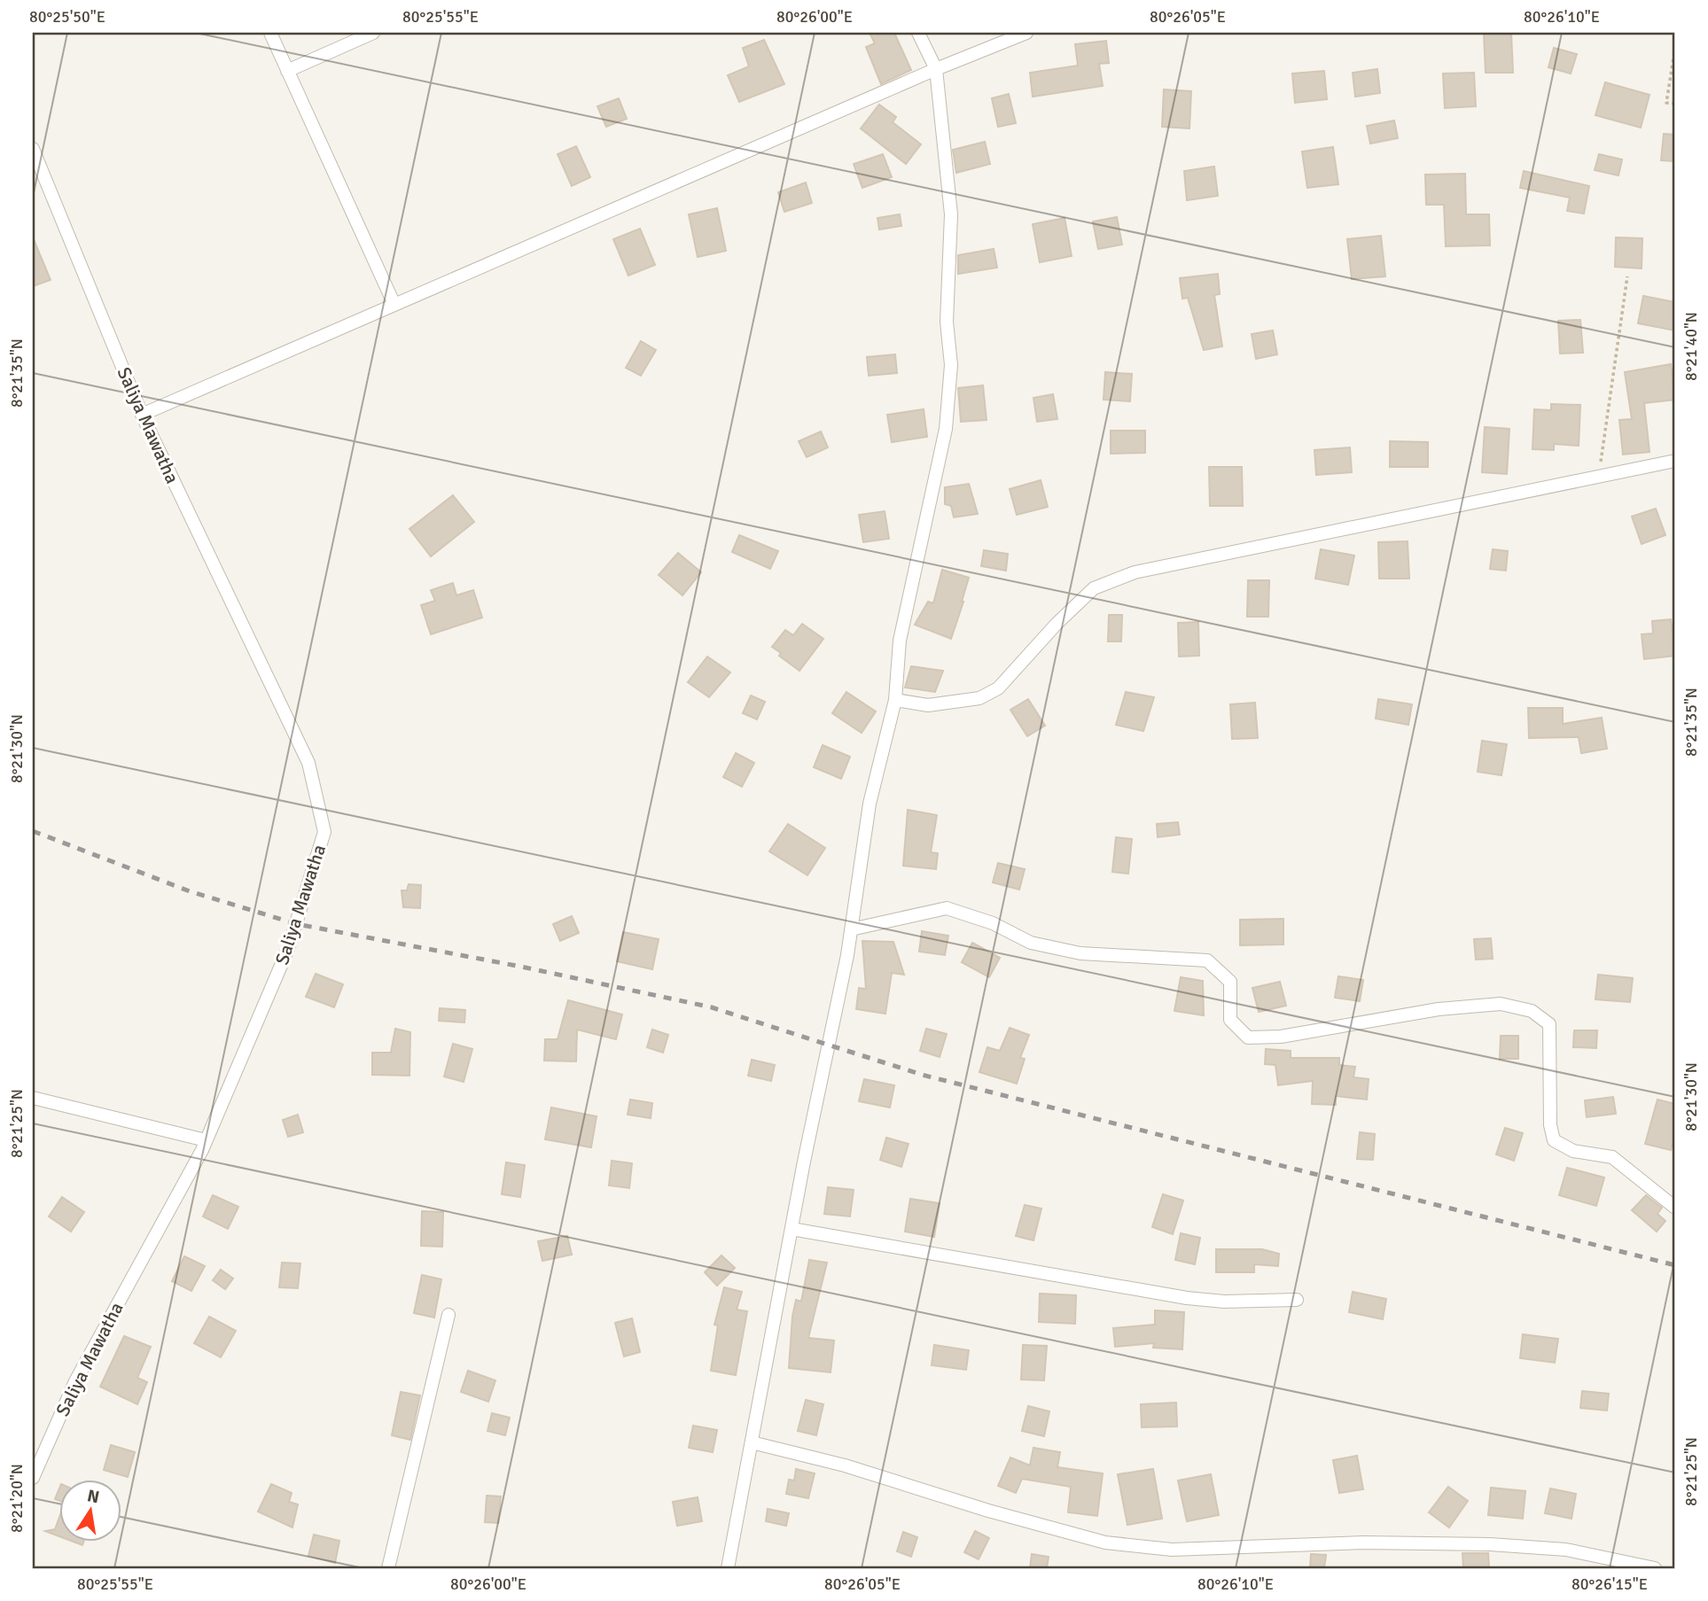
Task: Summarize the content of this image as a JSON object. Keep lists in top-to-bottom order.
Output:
{
  "streets": {
    "street": ["Saliya Mawatha"]
  },
  "north": "top",
  "coordinates": [
    "80°25'50\"E",
    "80°25'55\"E",
    "80°26'00\"E",
    "80°26'05\"E",
    "80°26'10\"E",
    "8°21'40\"N",
    "8°21'35\"N",
    "8°21'30\"N",
    "8°21'25\"N",
    "8°21'20\"N",
    "80°26'15\"E"
  ]
}
